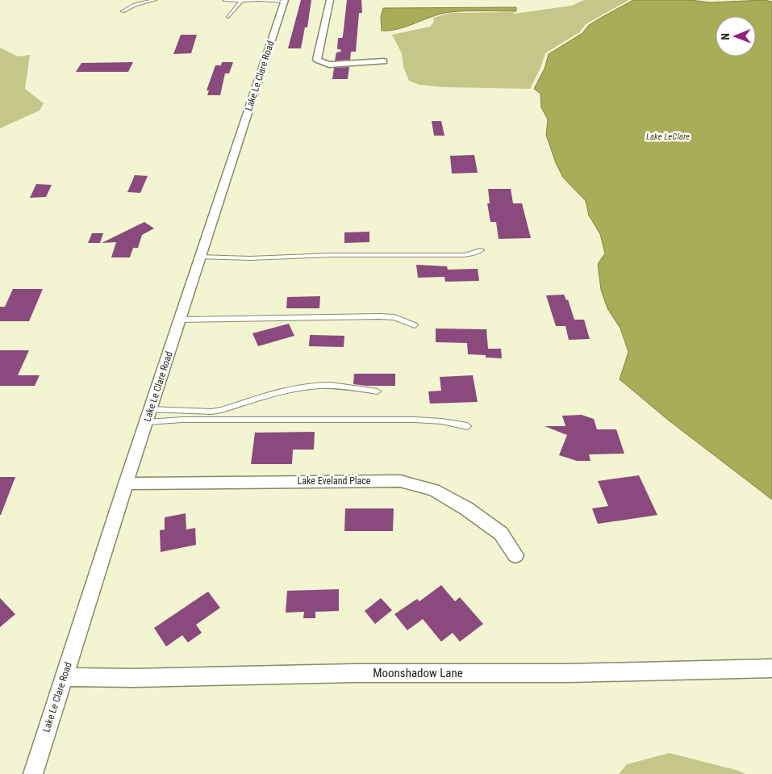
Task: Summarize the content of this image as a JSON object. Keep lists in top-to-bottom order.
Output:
{
  "streets": {
    "street": ["Lake Le Clare Road", "Lake Eveland Place", "Moonshadow Lane"]
  },
  "crossings": [
    ["Lake Le Clare Road", "Lake Eveland Place"],
    ["Lake Le Clare Road", "Moonshadow Lane"]
  ],
  "water": ["Lake LeClare"],
  "north": "left"
}
